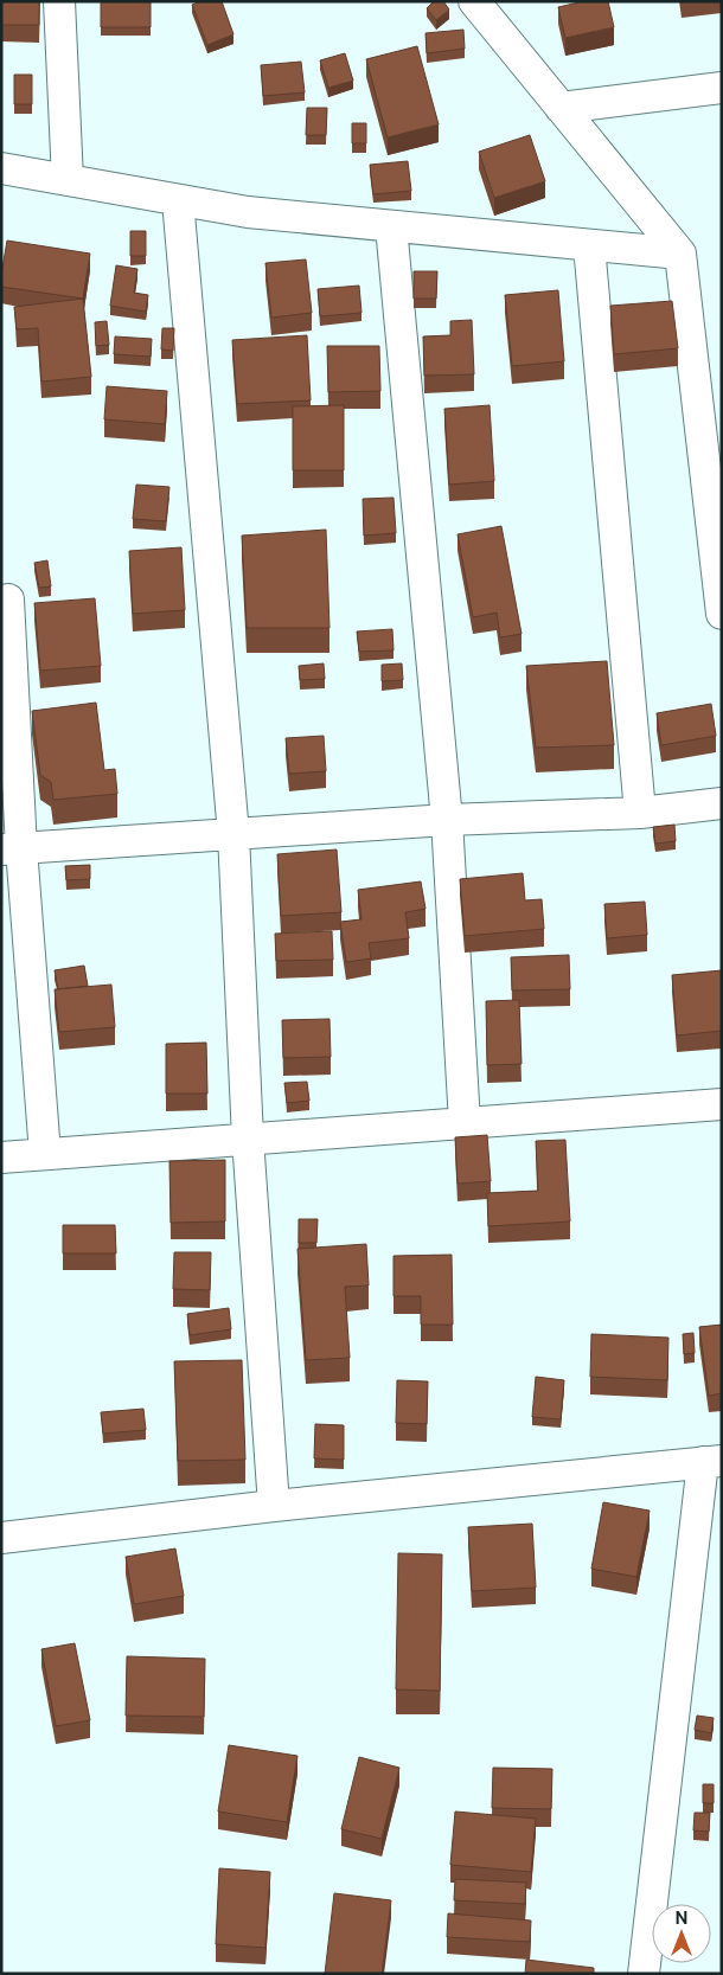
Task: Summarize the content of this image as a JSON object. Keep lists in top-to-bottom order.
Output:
{
  "north": "top"
}
